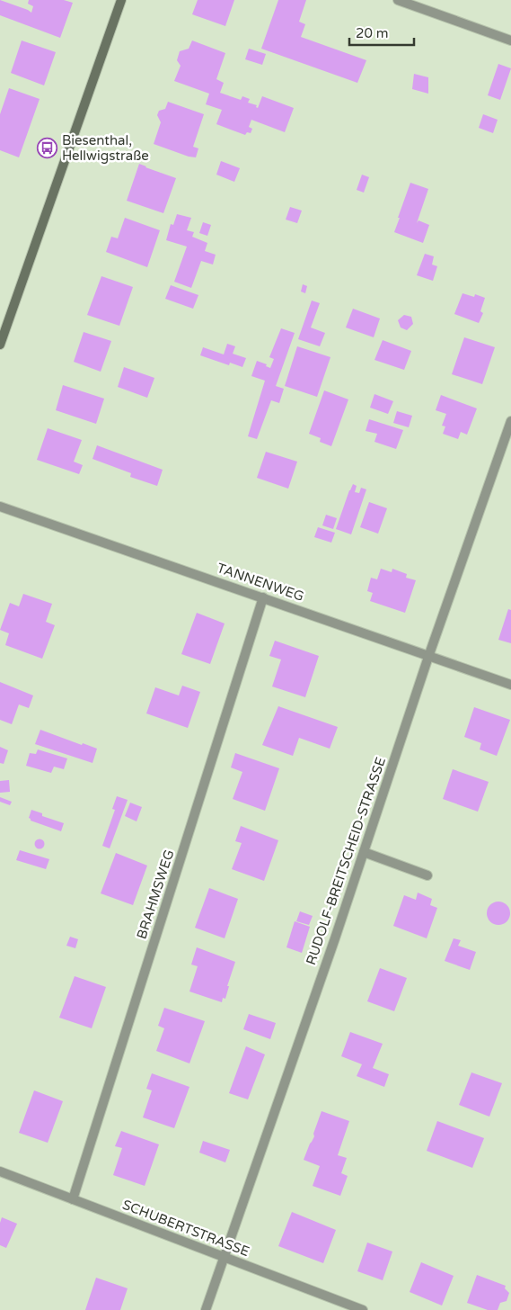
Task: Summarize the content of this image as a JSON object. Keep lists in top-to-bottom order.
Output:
{
  "streets": {
    "street": [
      "TANNENWEG",
      "RUDOLF-BREITSCHEID-STRASSE",
      "BRAHMSWEG",
      "SCHUBERTSTRASSE"
    ]
  },
  "crossings": [
    ["TANNENWEG", "RUDOLF-BREITSCHEID-STRASSE"],
    ["TANNENWEG", "BRAHMSWEG"],
    ["RUDOLF-BREITSCHEID-STRASSE", "SCHUBERTSTRASSE"],
    ["BRAHMSWEG", "SCHUBERTSTRASSE"]
  ],
  "places": {
    "bus stop": ["Biesenthal, Hellwigstraße"]
  },
  "scale_bar": "20 m"
}
